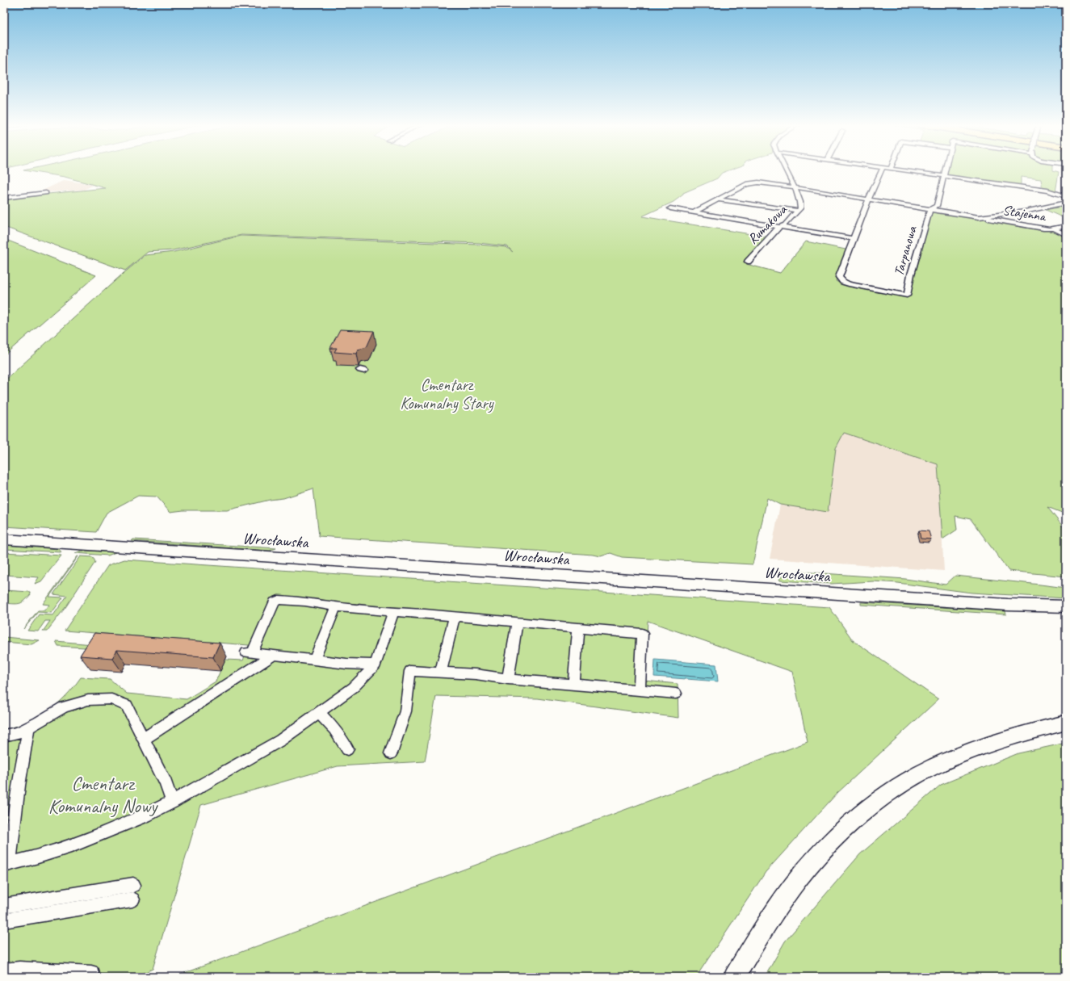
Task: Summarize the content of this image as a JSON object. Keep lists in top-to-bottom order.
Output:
{
  "streets": {
    "main road": ["Wrocławska"],
    "street": ["Stajenna", "Rumakowa", "Tarpanowa"]
  },
  "crossings": [
    ["Stajenna", "Rumakowa"],
    ["Stajenna", "Tarpanowa"]
  ],
  "parks": ["Cmentarz Komunalny Stary", "Cmentarz Komunalny Nowy"]
}
